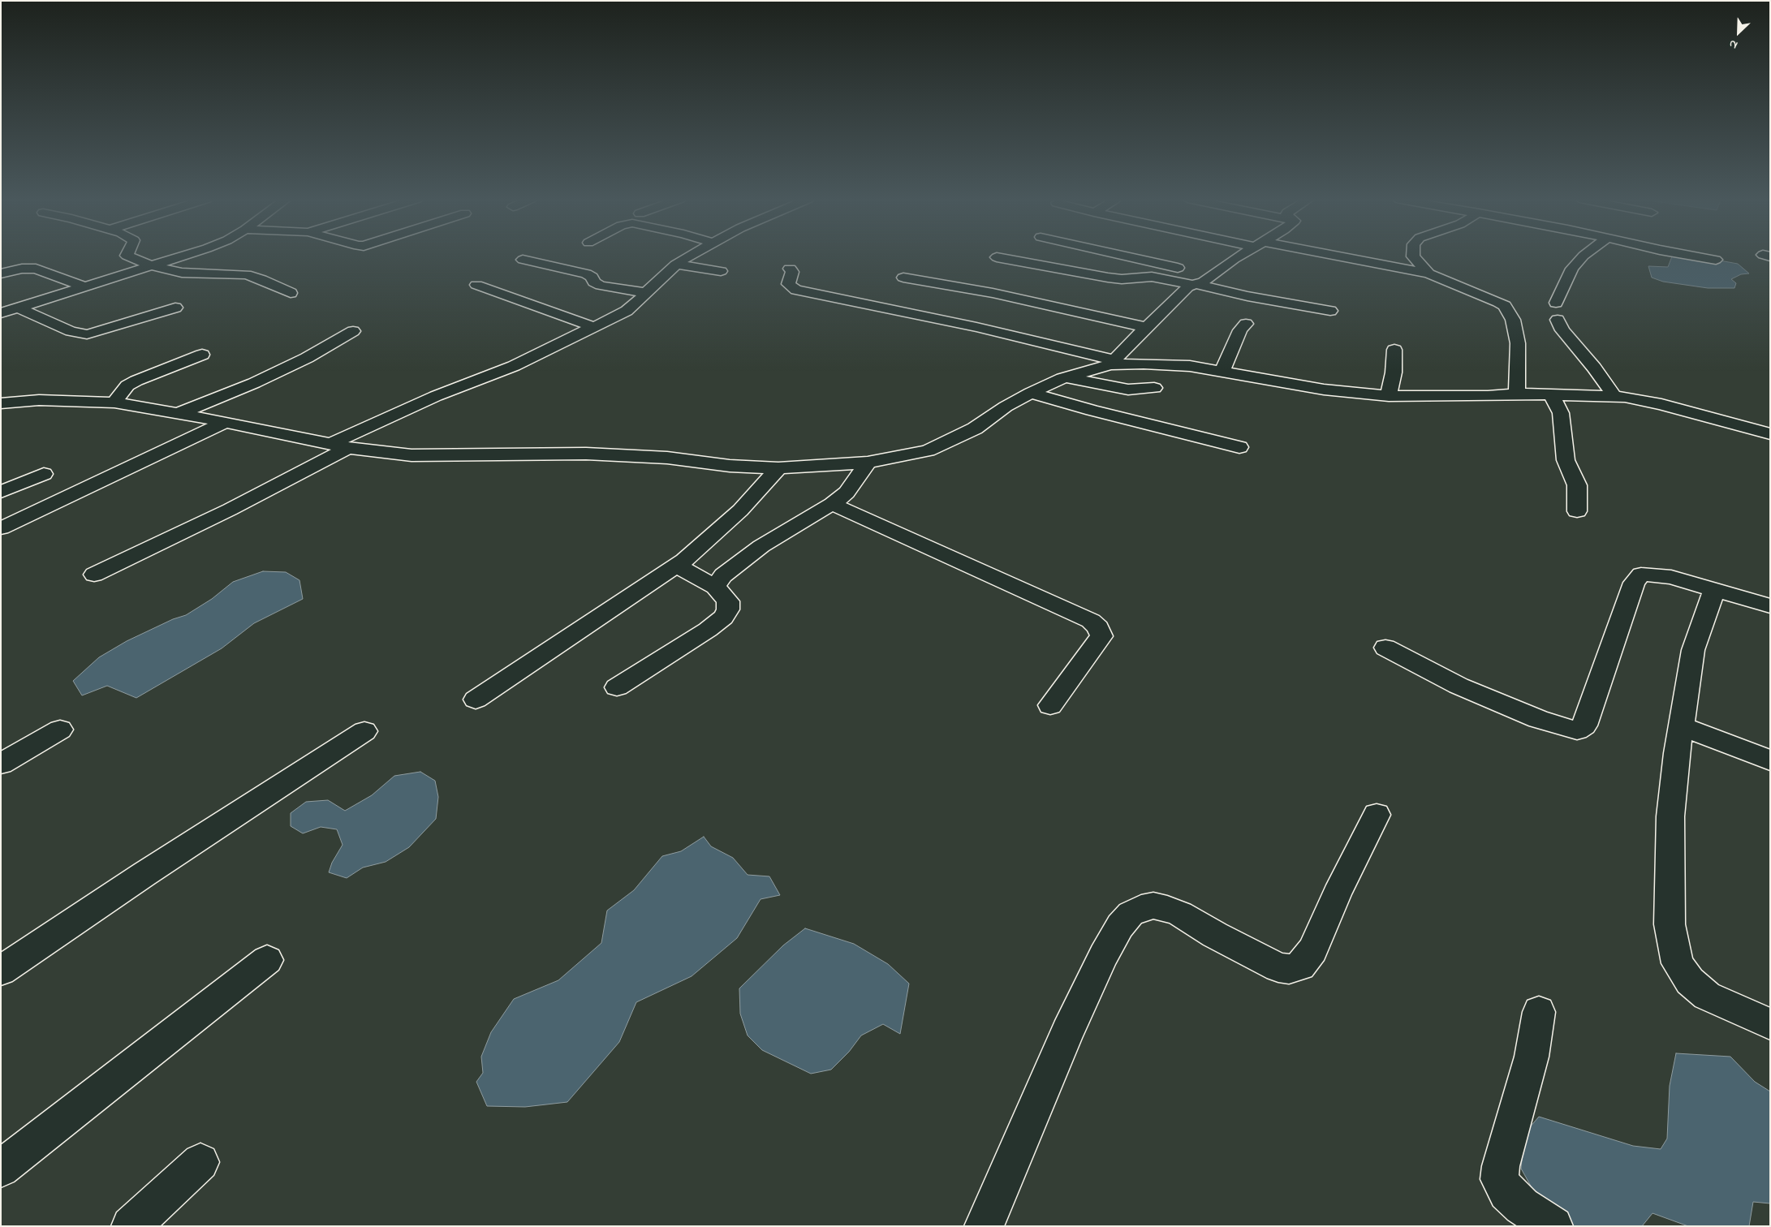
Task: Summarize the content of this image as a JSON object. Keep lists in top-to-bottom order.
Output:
{
  "north": "bottom left"
}
